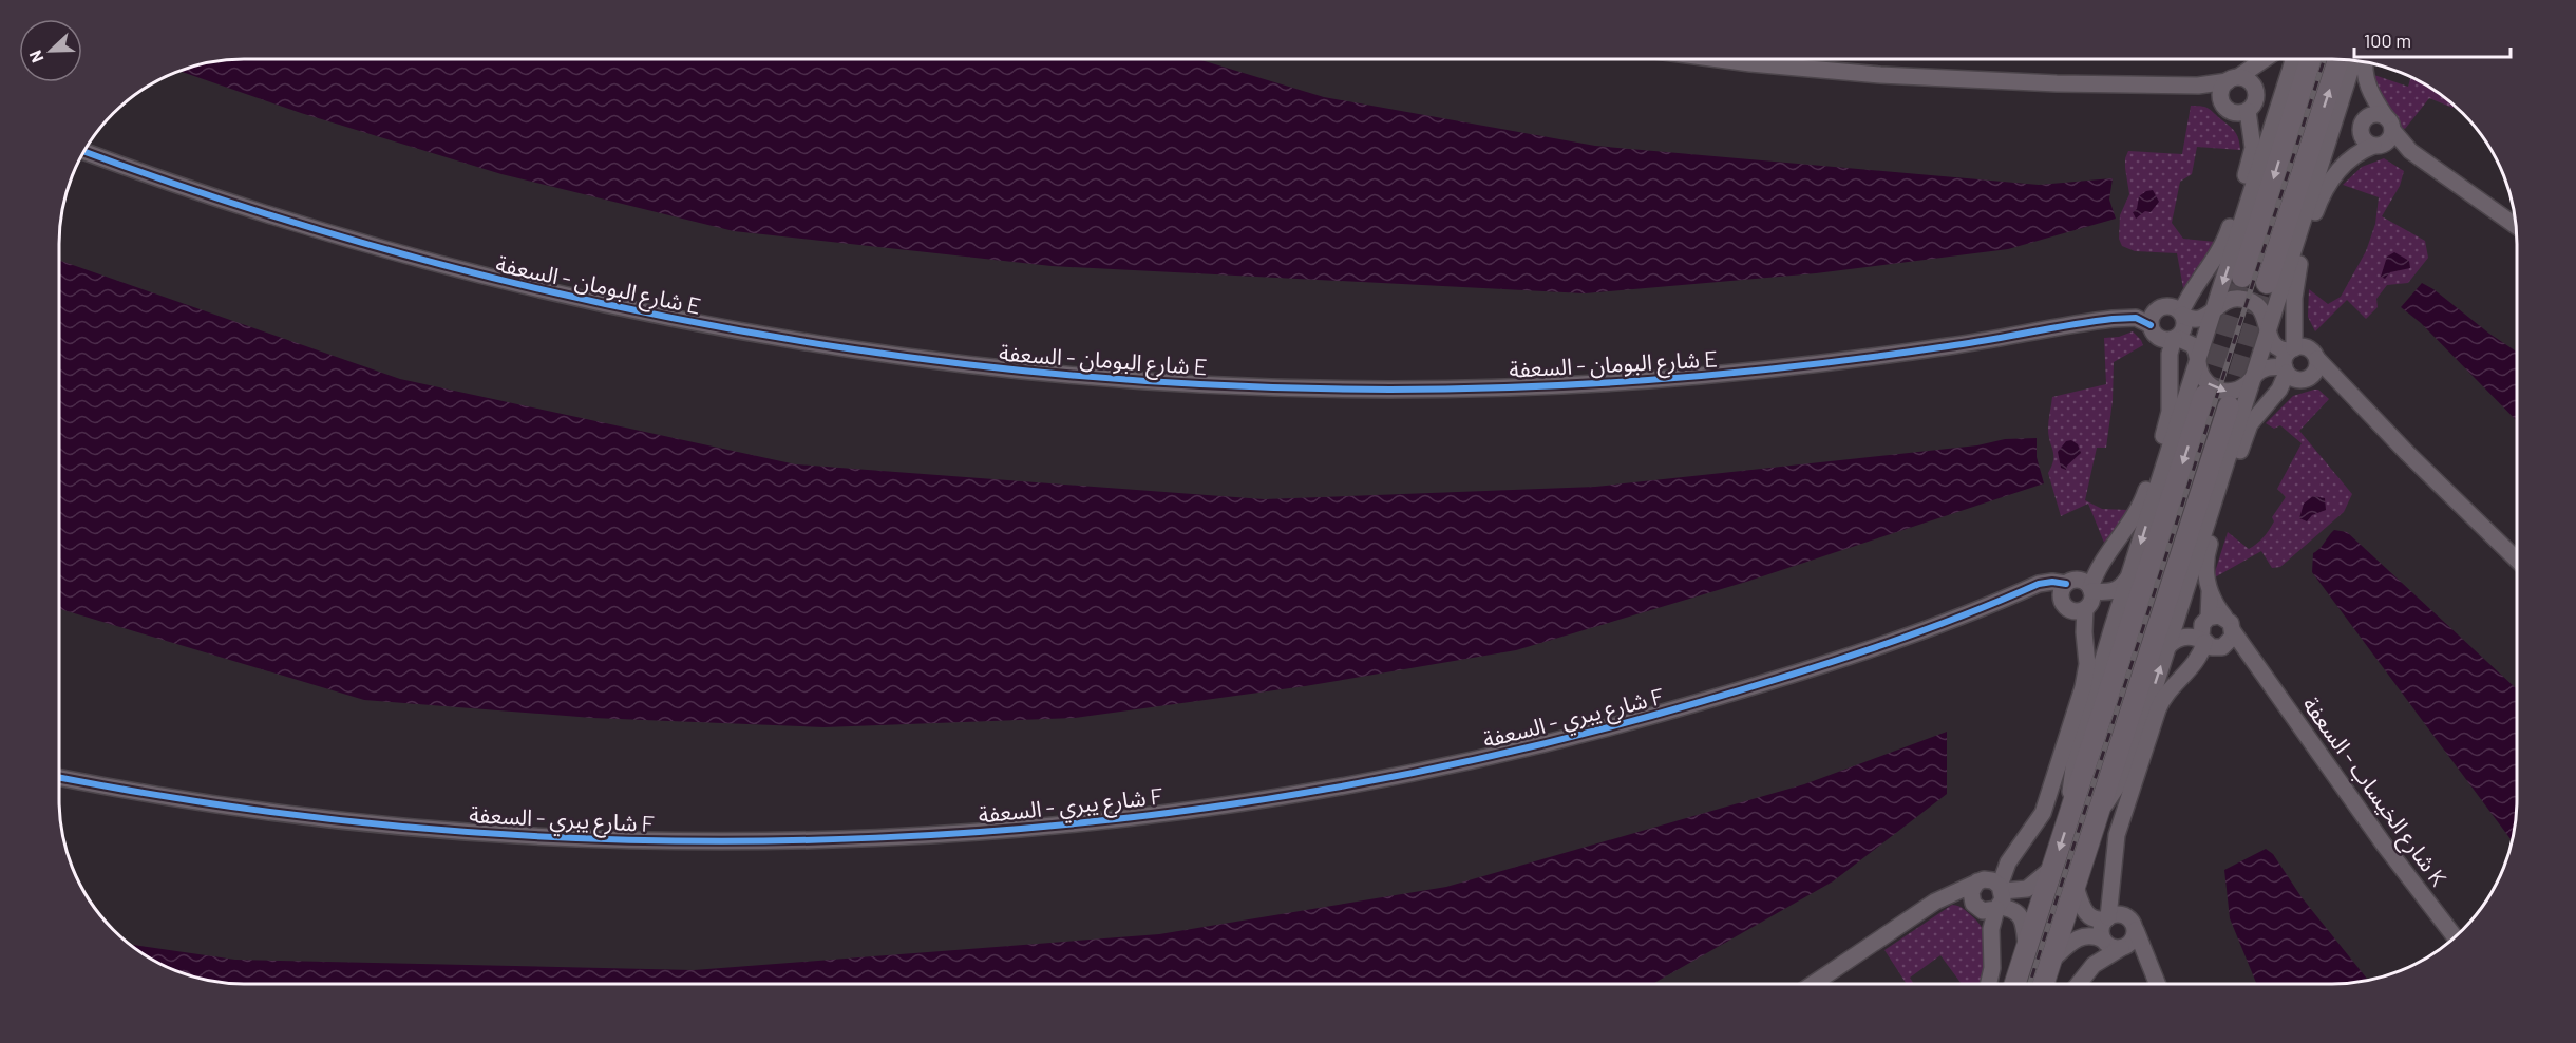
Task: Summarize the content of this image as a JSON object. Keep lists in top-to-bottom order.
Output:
{
  "streets": {
    "street": ["شارع البومان - السعفة E", "شارع يبري - السعفة F", "شارع الخيساب - السعفة K"]
  },
  "scale_bar": "100 m",
  "north": "left"
}
